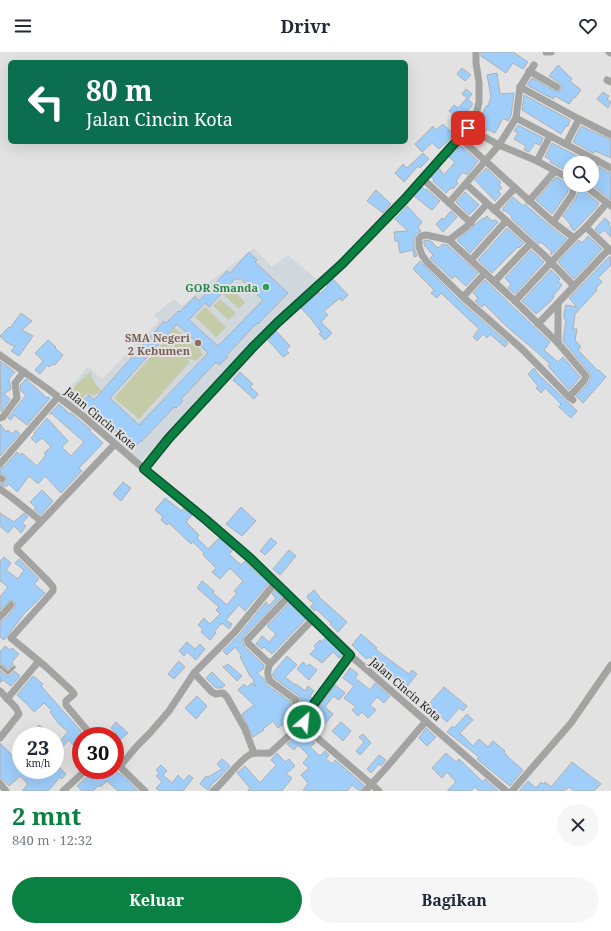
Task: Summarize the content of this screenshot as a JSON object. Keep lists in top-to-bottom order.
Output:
{
  "streets": {
    "street": ["Jalan Cincin Kota"]
  },
  "places": ["GOR Smanda", "SMA Negeri 2 Kebumen"],
  "page": {
    "header": "Drivr",
    "turn": ["80 m", "Jalan Cincin Kota"],
    "speed": "23 km/h",
    "limit": "30",
    "heading": ["2 mnt", "840 m · 12:32"],
    "buttons": ["Keluar", "Bagikan"]
  }
}
